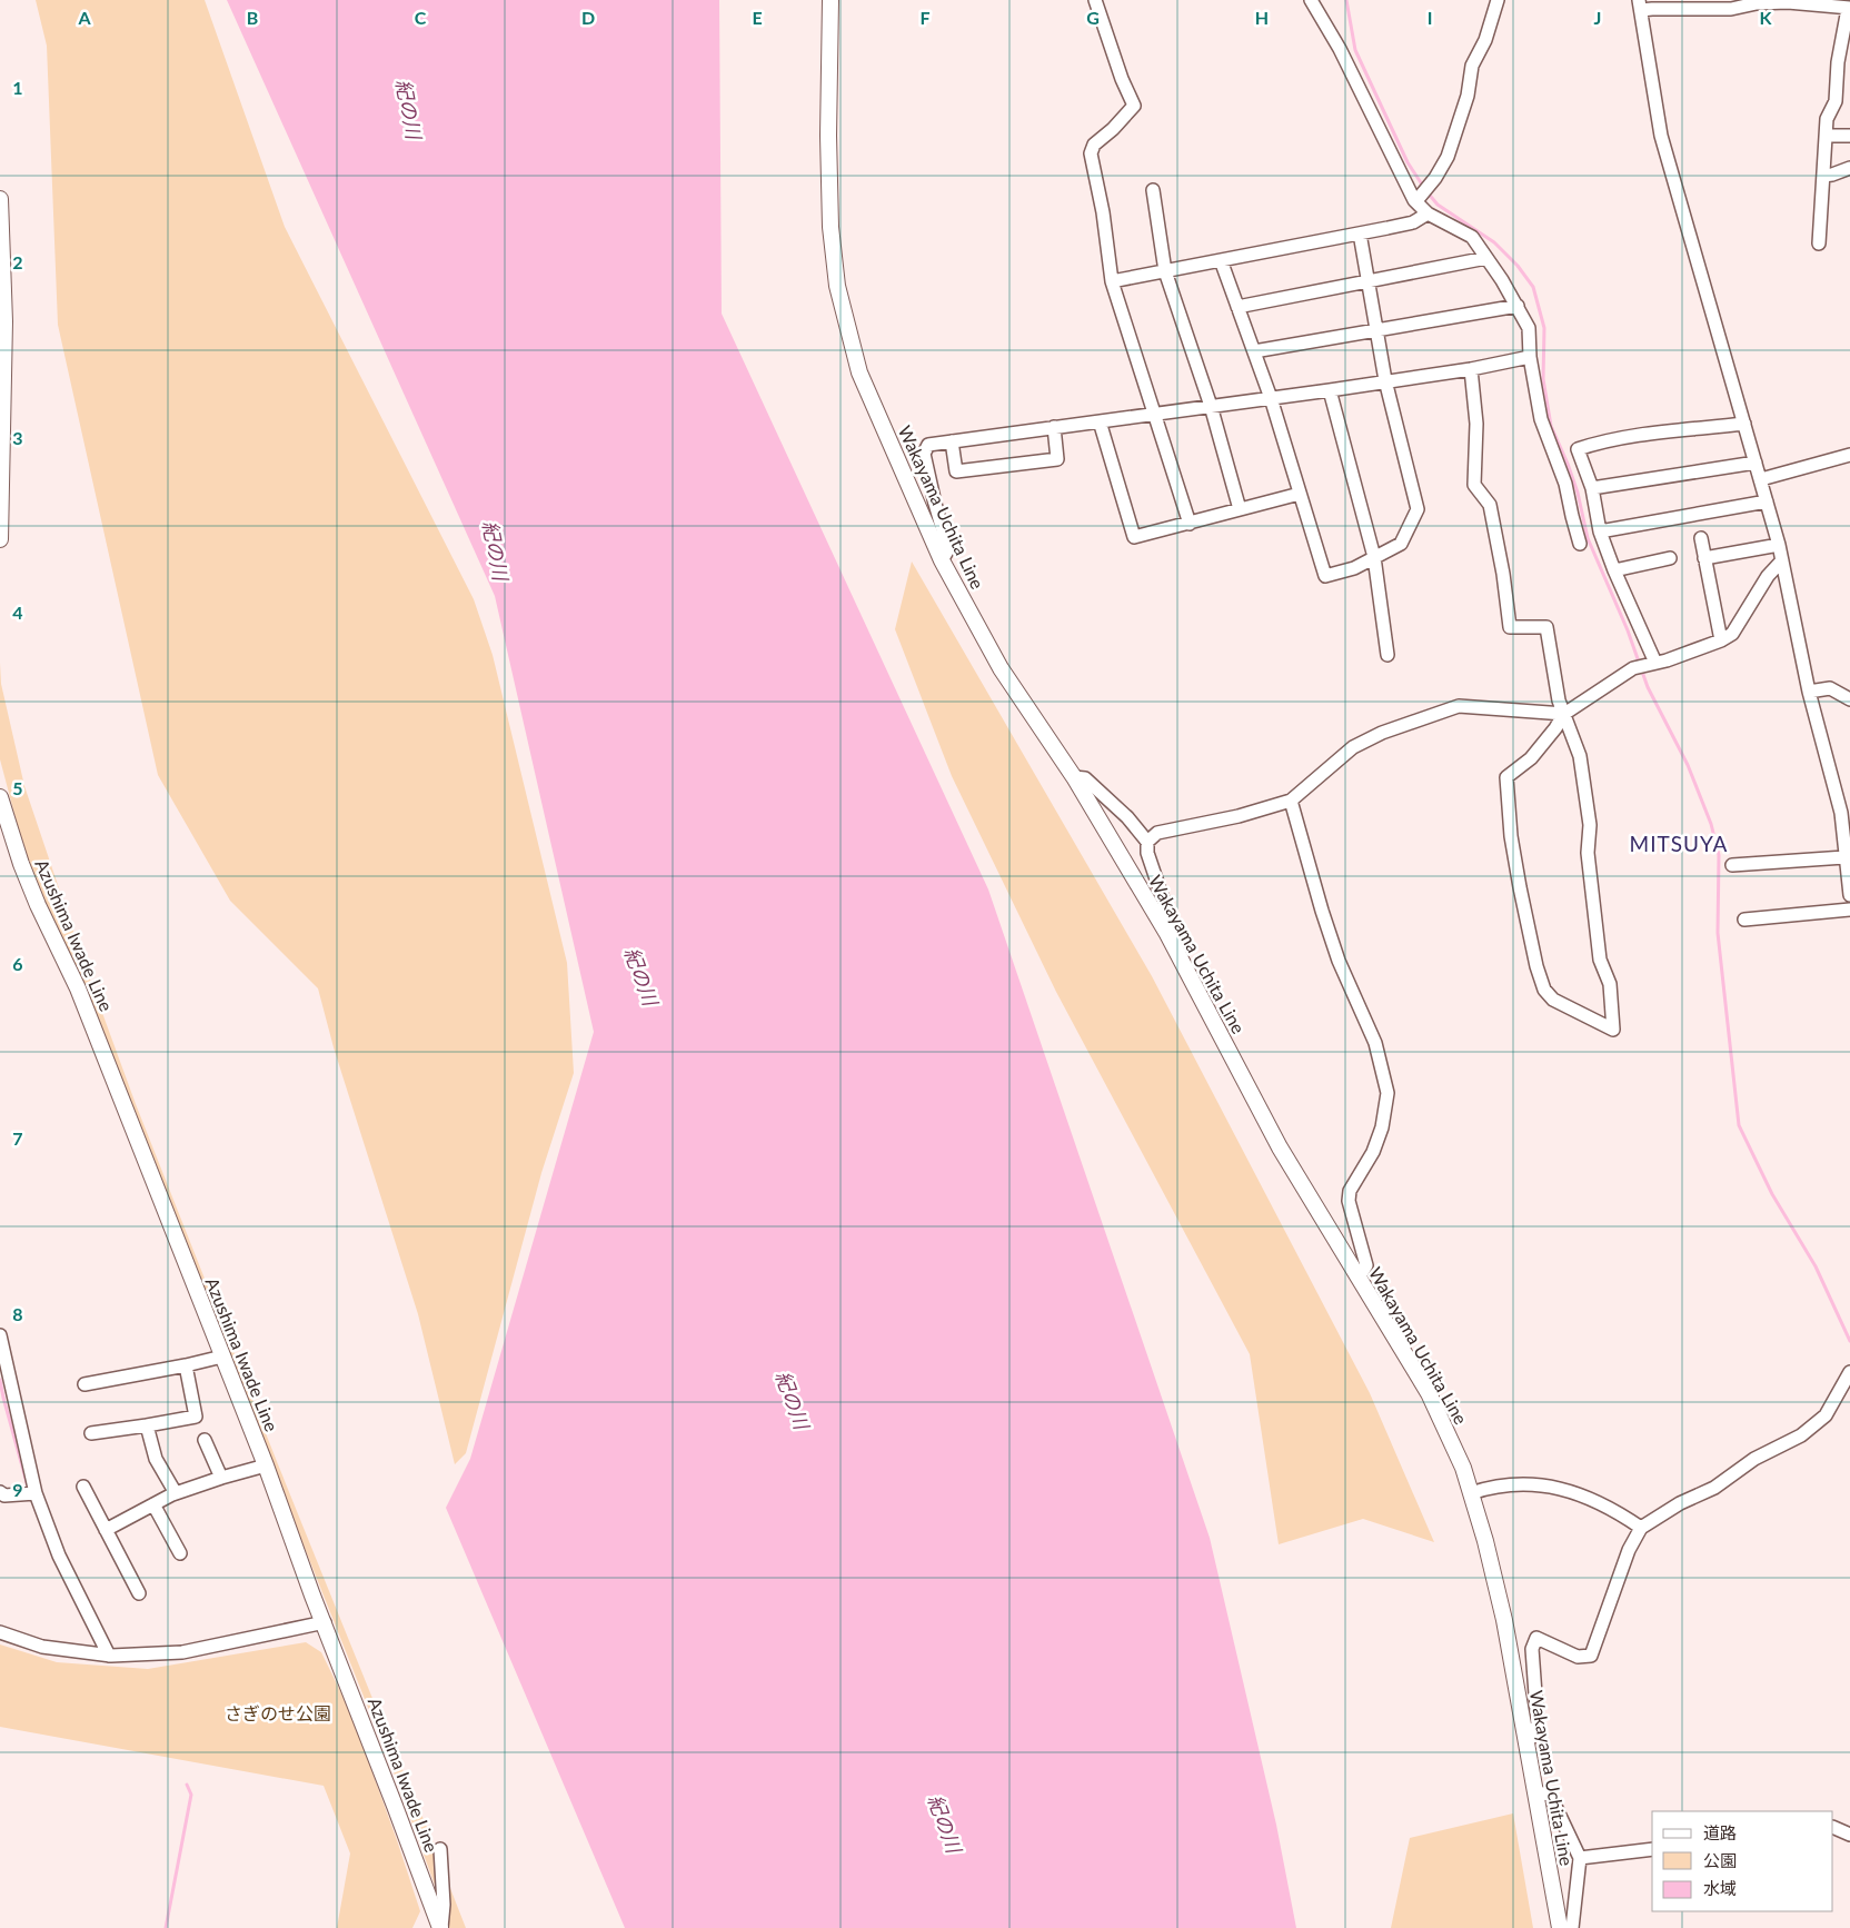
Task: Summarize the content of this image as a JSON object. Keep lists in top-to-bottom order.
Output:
{
  "streets": {
    "main road": ["Wakayama Uchita Line", "Azushima Iwade Line"]
  },
  "districts": ["MITSUYA"],
  "water": ["紀の川"],
  "parks": ["さぎのせ公園"],
  "legend": ["道路", "公園", "水域"],
  "grid": {
    "columns": [
      "A",
      "B",
      "C",
      "D",
      "E",
      "F",
      "G",
      "H",
      "I",
      "J",
      "K"
    ],
    "rows": [
      "1",
      "2",
      "3",
      "4",
      "5",
      "6",
      "7",
      "8",
      "9"
    ]
  }
}
